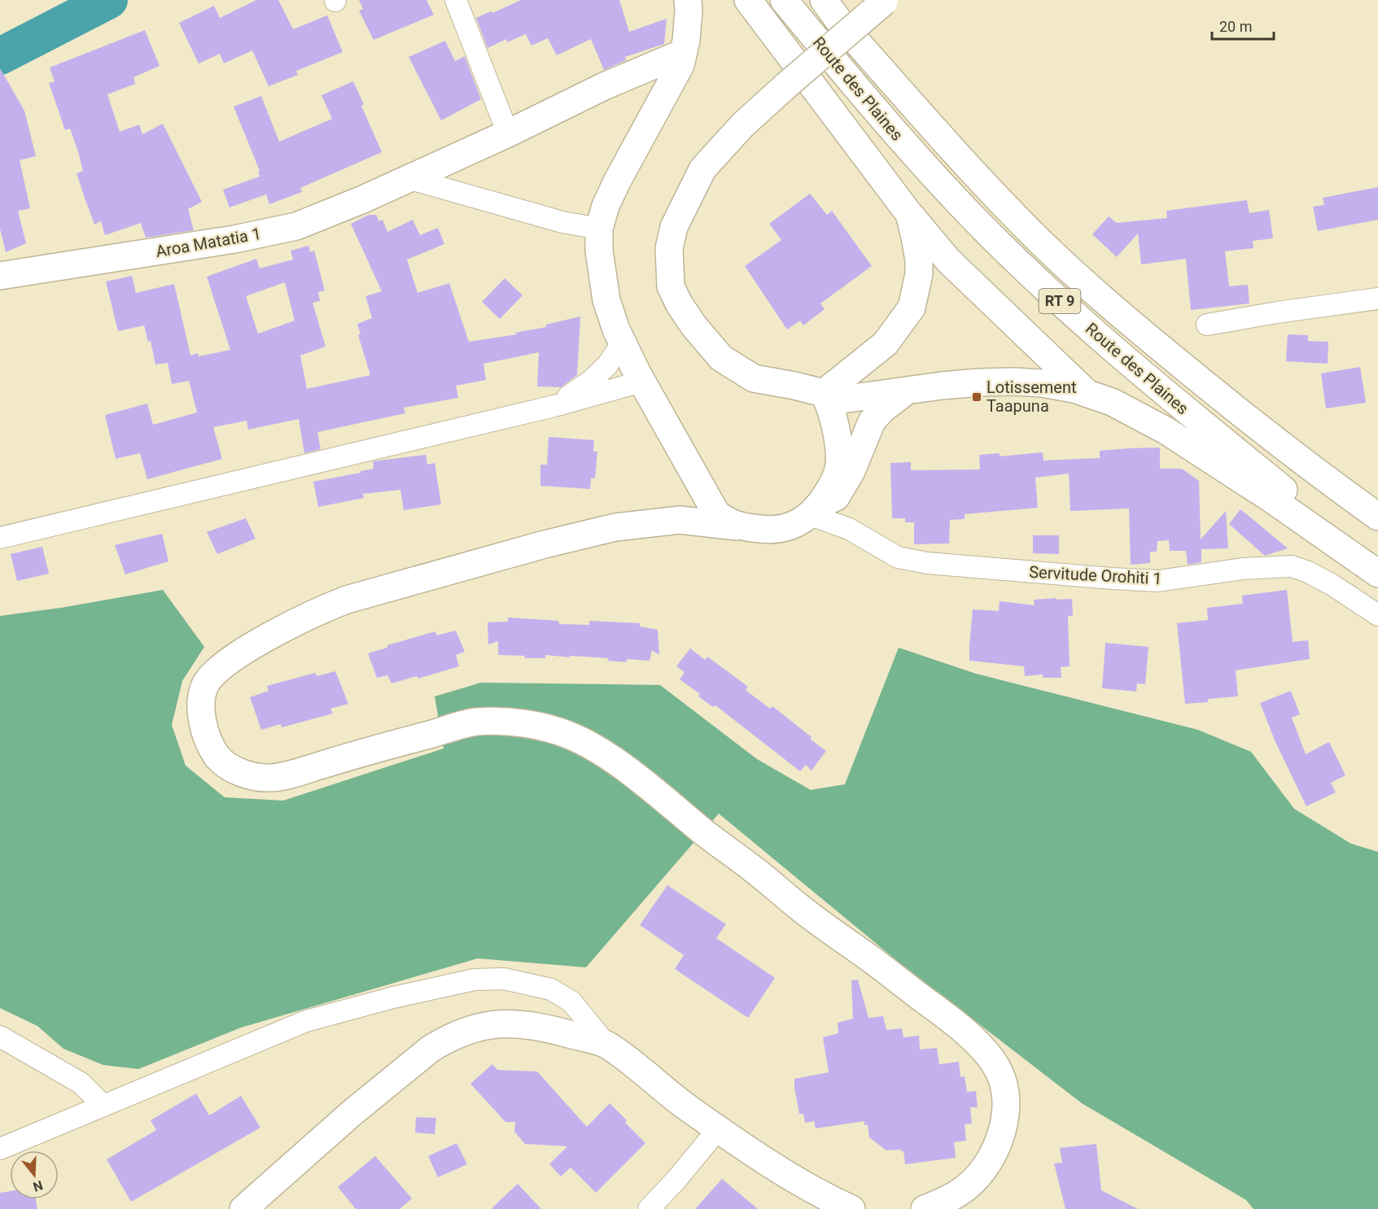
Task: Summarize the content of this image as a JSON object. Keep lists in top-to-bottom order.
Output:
{
  "streets": {
    "main road": ["Route des Plaines", "Aroa Matatia 1", "RT 9"],
    "street": ["Servitude Orohiti 1"]
  },
  "places": {
    "transit": ["Lotissement Taapuna"]
  },
  "scale_bar": "20 m",
  "north": "bottom"
}
